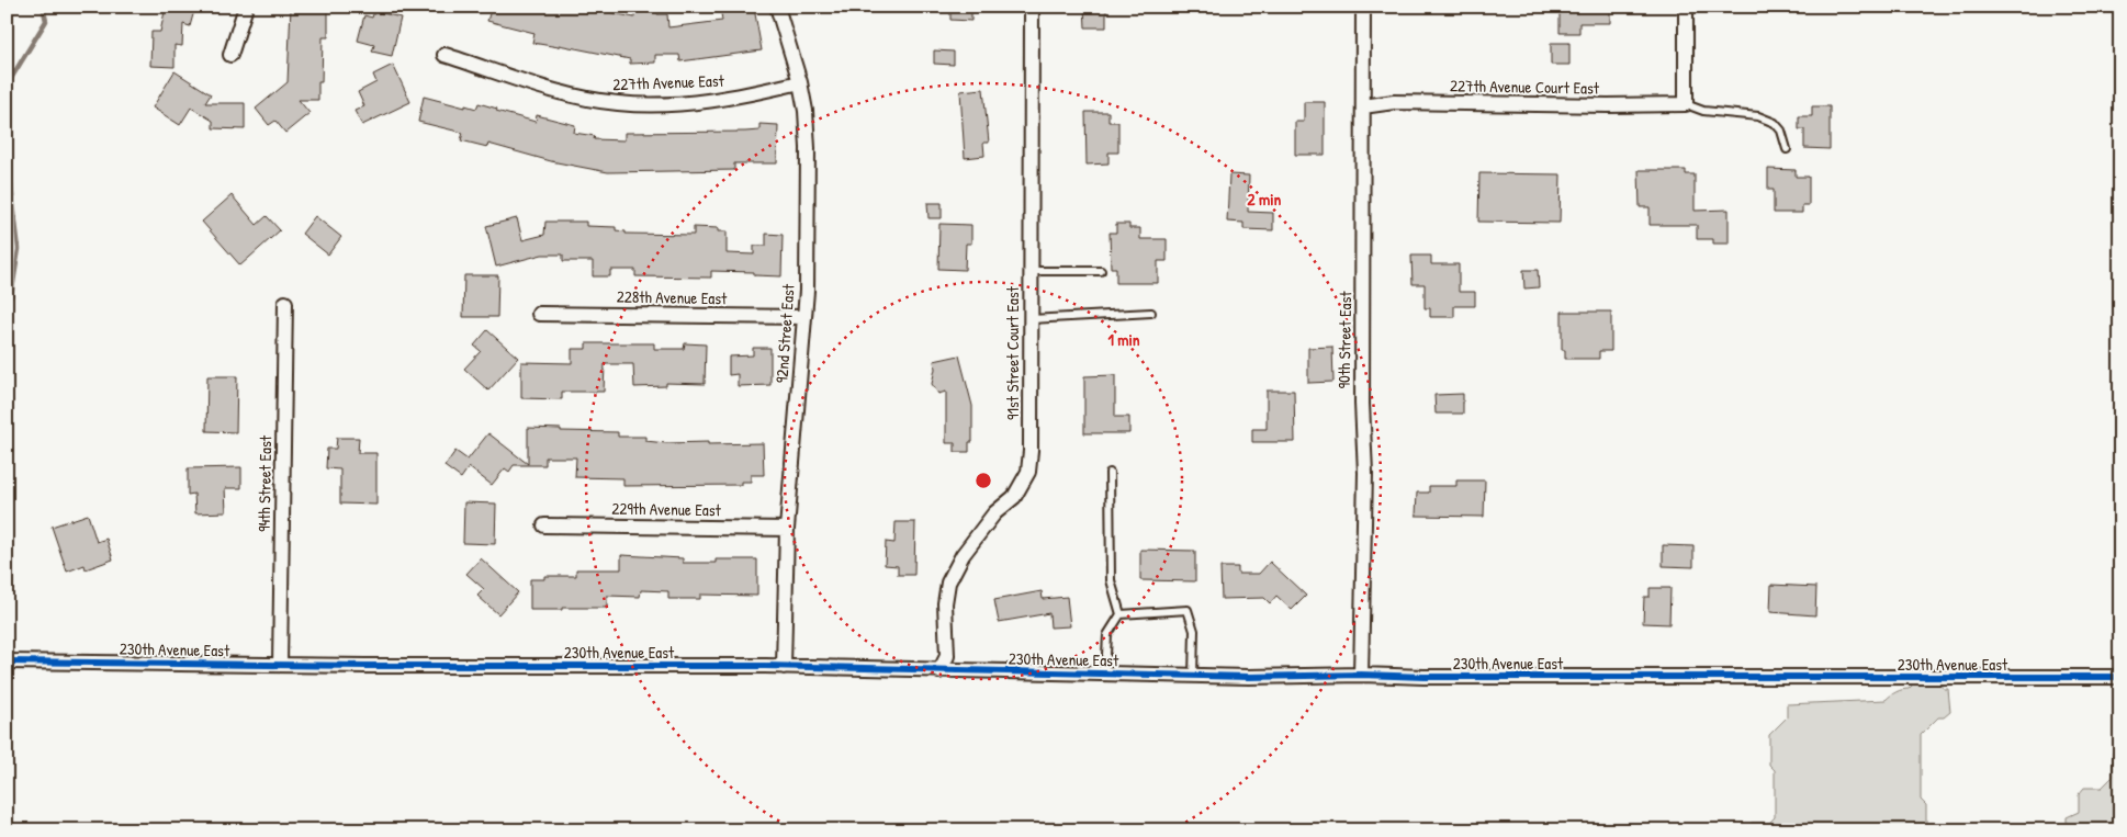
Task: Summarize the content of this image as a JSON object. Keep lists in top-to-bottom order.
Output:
{
  "streets": {
    "street": [
      "227th Avenue East",
      "227th Avenue Court East",
      "228th Avenue East",
      "92nd Street East",
      "90th Street East",
      "91st Street Court East",
      "94th Street East",
      "229th Avenue East",
      "230th Avenue East"
    ]
  },
  "crossings": [
    ["227th Avenue East", "92nd Street East"],
    ["227th Avenue Court East", "90th Street East"],
    ["228th Avenue East", "92nd Street East"],
    ["92nd Street East", "229th Avenue East"],
    ["92nd Street East", "230th Avenue East"],
    ["90th Street East", "230th Avenue East"],
    ["91st Street Court East", "230th Avenue East"],
    ["94th Street East", "230th Avenue East"]
  ],
  "rings": ["2 min", "1 min"]
}
